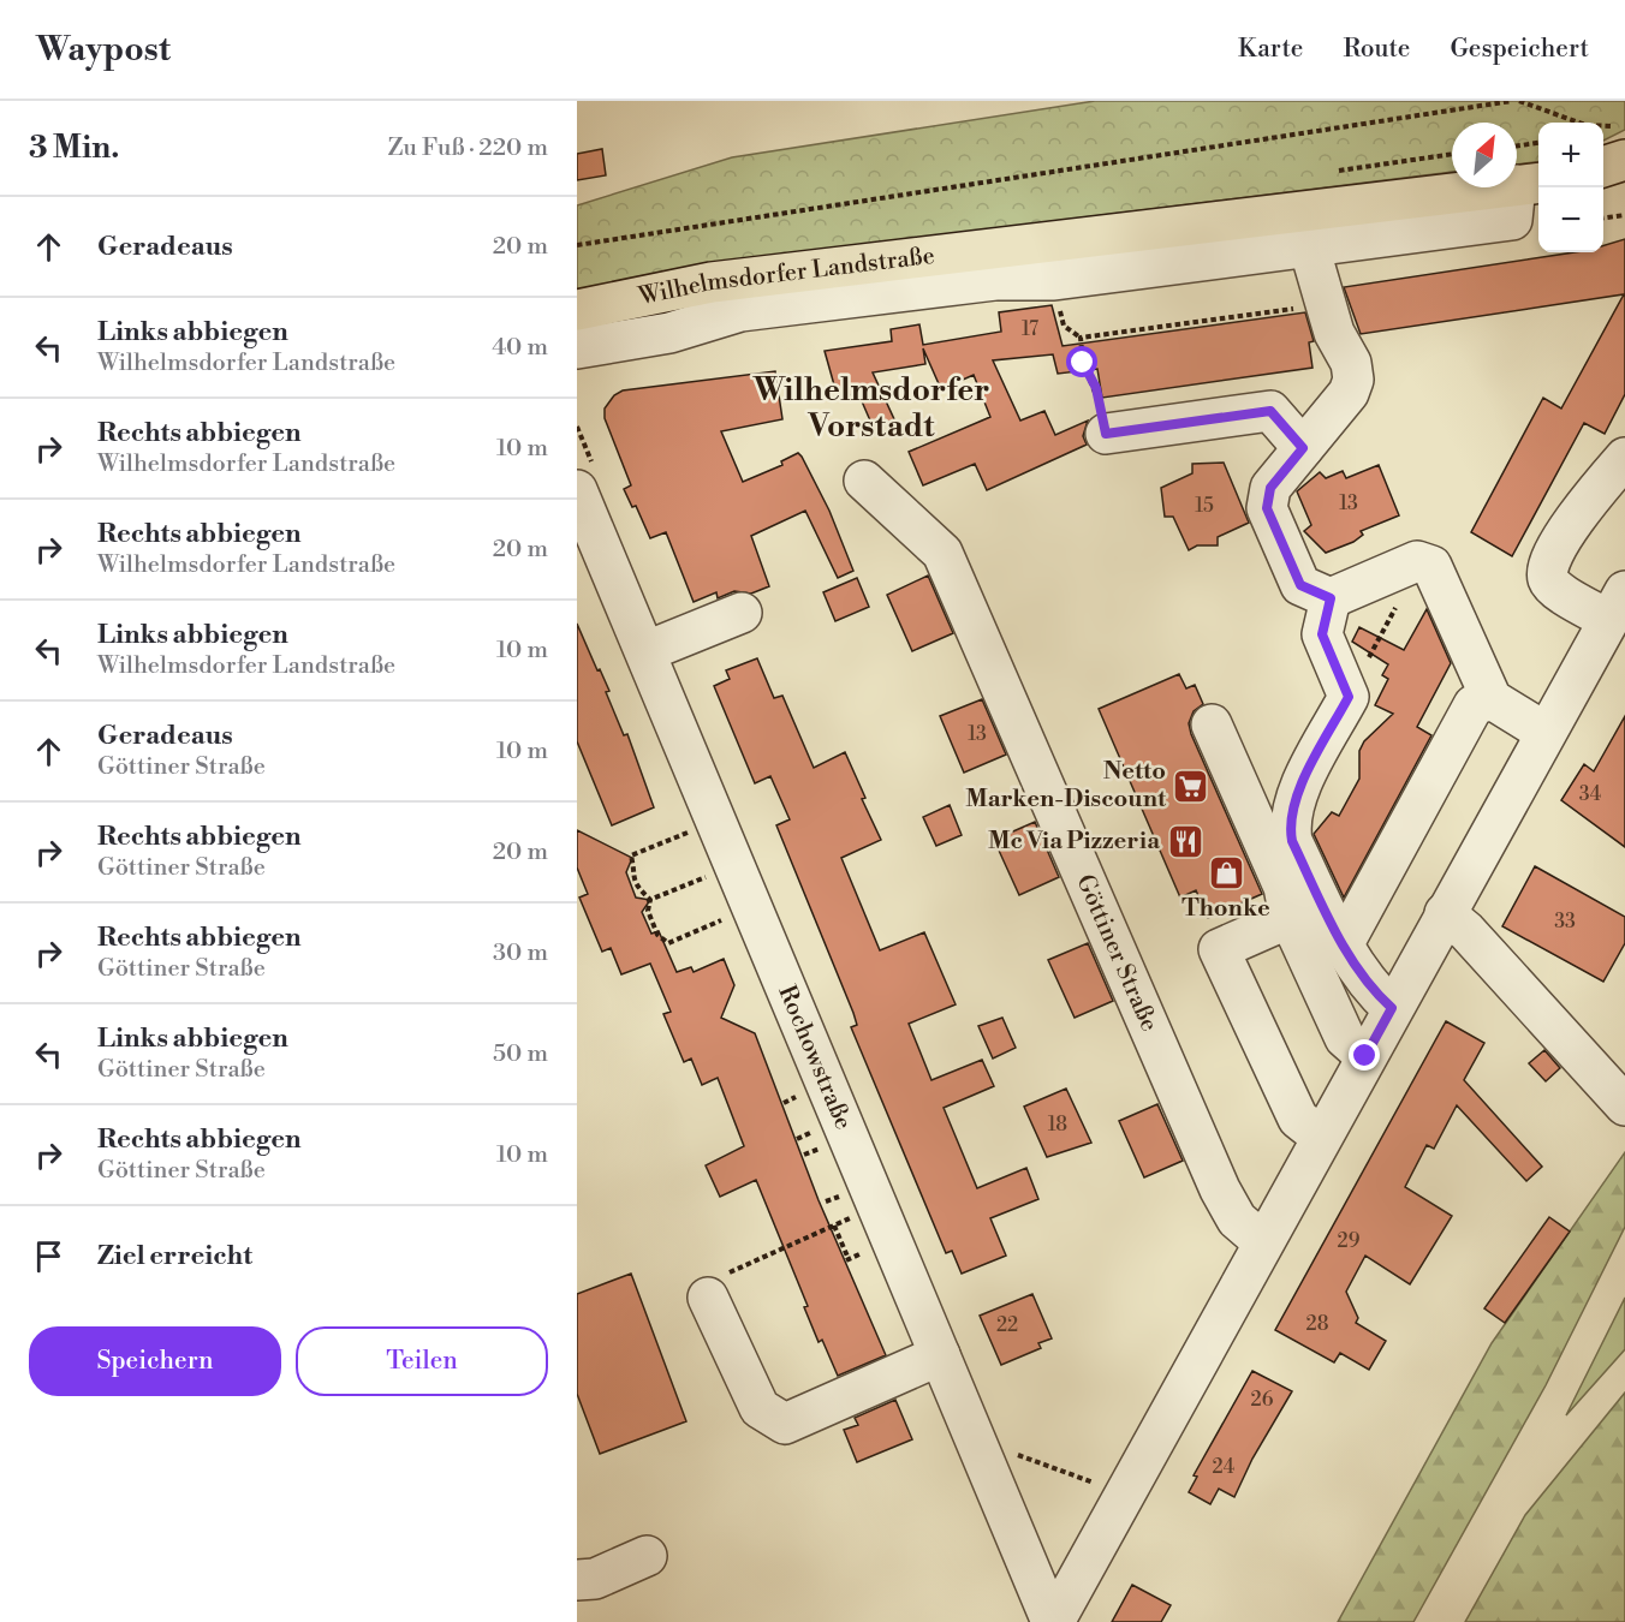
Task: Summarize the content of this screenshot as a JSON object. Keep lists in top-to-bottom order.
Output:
{
  "streets": {
    "main road": ["Wilhelmsdorfer Landstraße"],
    "street": ["Göttiner Straße", "Rochowstraße"]
  },
  "districts": ["Wilhelmsdorfer Vorstadt"],
  "places": {
    "supermarket": ["Netto Marken-Discount"],
    "restaurant": ["Mc Via Pizzeria"],
    "shop": ["Thonke"]
  },
  "house_numbers": [
    "17",
    "13",
    "15",
    "13",
    "34",
    "33",
    "18",
    "29",
    "28",
    "22",
    "26",
    "24"
  ],
  "north": "top right",
  "page": {
    "header": "Waypost",
    "nav": ["Karte", "Route", "Gespeichert"],
    "heading": ["3 Min.", "Zu Fuß · 220 m"],
    "map_buttons": ["+", "−"],
    "list": [
      ["Geradeaus", "20 m"],
      ["Links abbiegen", "Wilhelmsdorfer Landstraße", "40 m"],
      ["Rechts abbiegen", "Wilhelmsdorfer Landstraße", "10 m"],
      ["Rechts abbiegen", "Wilhelmsdorfer Landstraße", "20 m"],
      ["Links abbiegen", "Wilhelmsdorfer Landstraße", "10 m"],
      ["Geradeaus", "Göttiner Straße", "10 m"],
      ["Rechts abbiegen", "Göttiner Straße", "20 m"],
      ["Rechts abbiegen", "Göttiner Straße", "30 m"],
      ["Links abbiegen", "Göttiner Straße", "50 m"],
      ["Rechts abbiegen", "Göttiner Straße", "10 m"],
      "Ziel erreicht"
    ],
    "buttons": ["Speichern", "Teilen"]
  }
}
